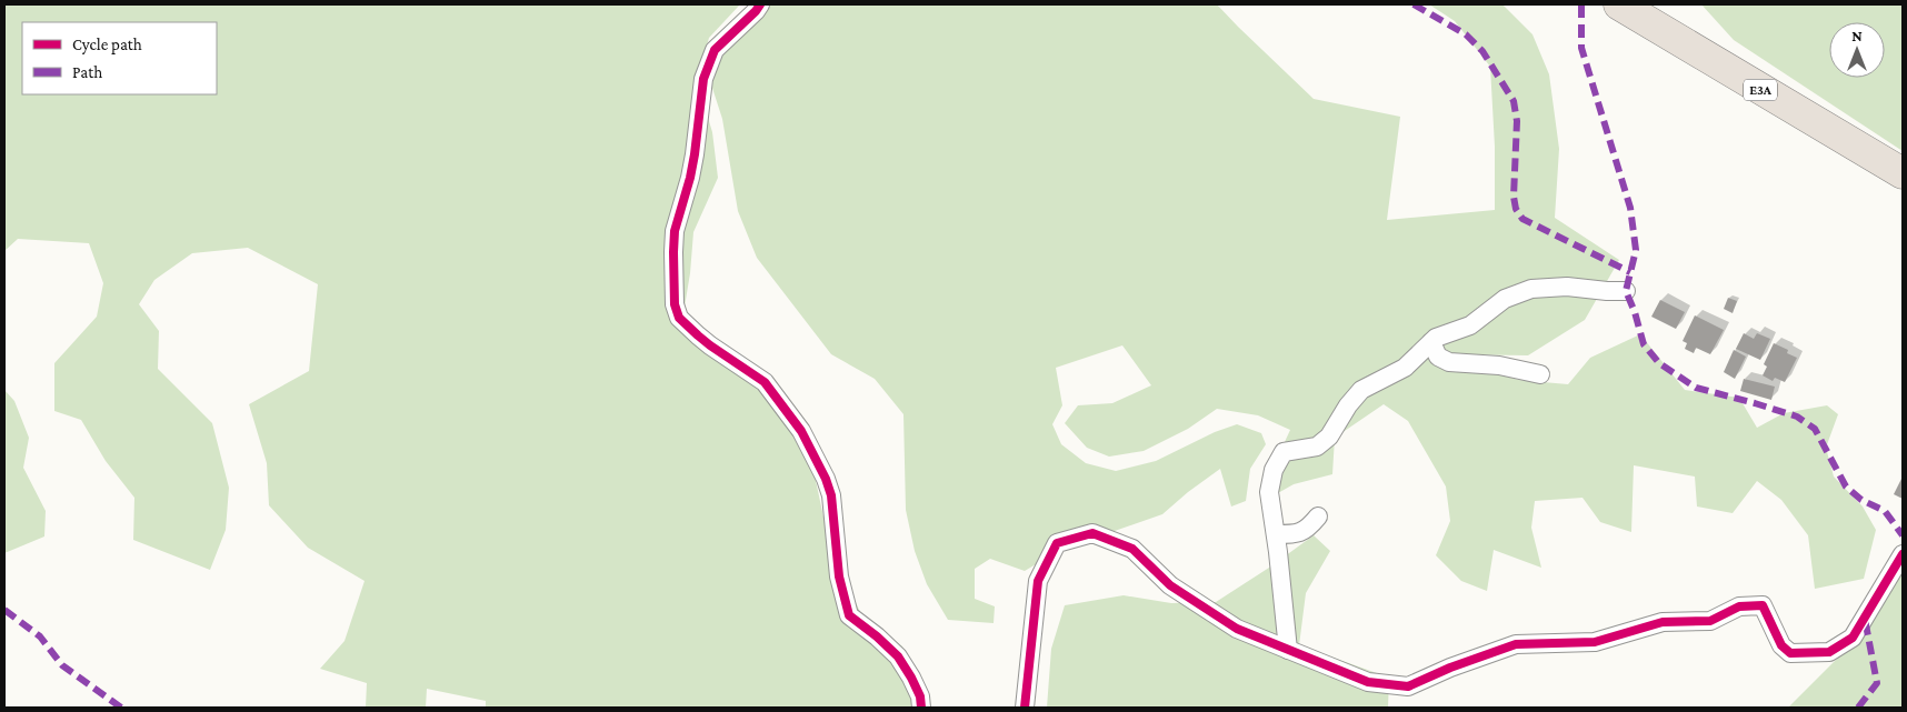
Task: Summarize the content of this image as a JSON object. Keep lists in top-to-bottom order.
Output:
{
  "streets": {
    "highway": ["E3A"]
  },
  "legend": ["Cycle path", "Path"],
  "north": "top"
}
